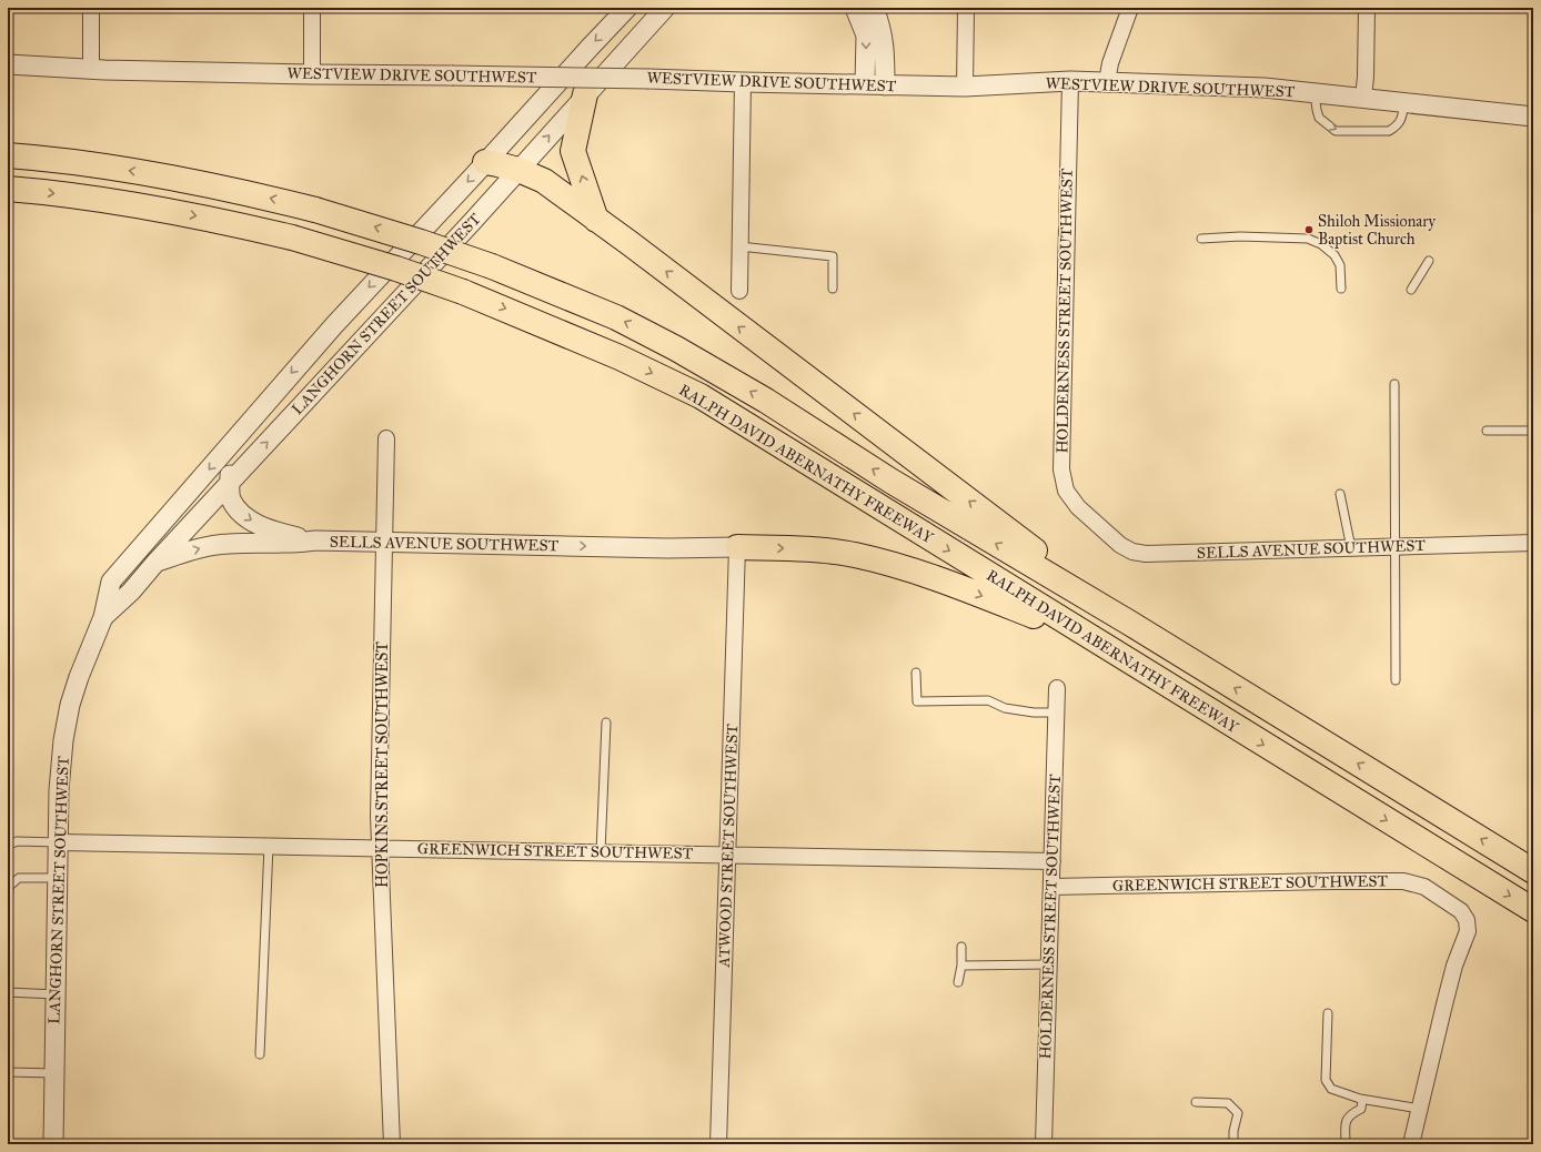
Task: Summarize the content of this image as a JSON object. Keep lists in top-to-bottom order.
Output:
{
  "streets": {
    "highway": ["RALPH DAVID ABERNATHY FREEWAY"],
    "street": [
      "WESTVIEW DRIVE SOUTHWEST",
      "HOLDERNESS STREET SOUTHWEST",
      "LANGHORN STREET SOUTHWEST",
      "SELLS AVENUE SOUTHWEST",
      "HOPKINS STREET SOUTHWEST",
      "ATWOOD STREET SOUTHWEST",
      "GREENWICH STREET SOUTHWEST"
    ]
  },
  "crossings": [
    ["WESTVIEW DRIVE SOUTHWEST", "HOLDERNESS STREET SOUTHWEST"],
    ["HOLDERNESS STREET SOUTHWEST", "SELLS AVENUE SOUTHWEST"],
    ["HOLDERNESS STREET SOUTHWEST", "GREENWICH STREET SOUTHWEST"],
    ["LANGHORN STREET SOUTHWEST", "SELLS AVENUE SOUTHWEST"],
    ["LANGHORN STREET SOUTHWEST", "GREENWICH STREET SOUTHWEST"],
    ["SELLS AVENUE SOUTHWEST", "HOPKINS STREET SOUTHWEST"],
    ["SELLS AVENUE SOUTHWEST", "ATWOOD STREET SOUTHWEST"],
    ["HOPKINS STREET SOUTHWEST", "GREENWICH STREET SOUTHWEST"],
    ["ATWOOD STREET SOUTHWEST", "GREENWICH STREET SOUTHWEST"]
  ],
  "one_way": ["SELLS AVENUE SOUTHWEST"],
  "places": ["Shiloh Missionary Baptist Church"]
}
